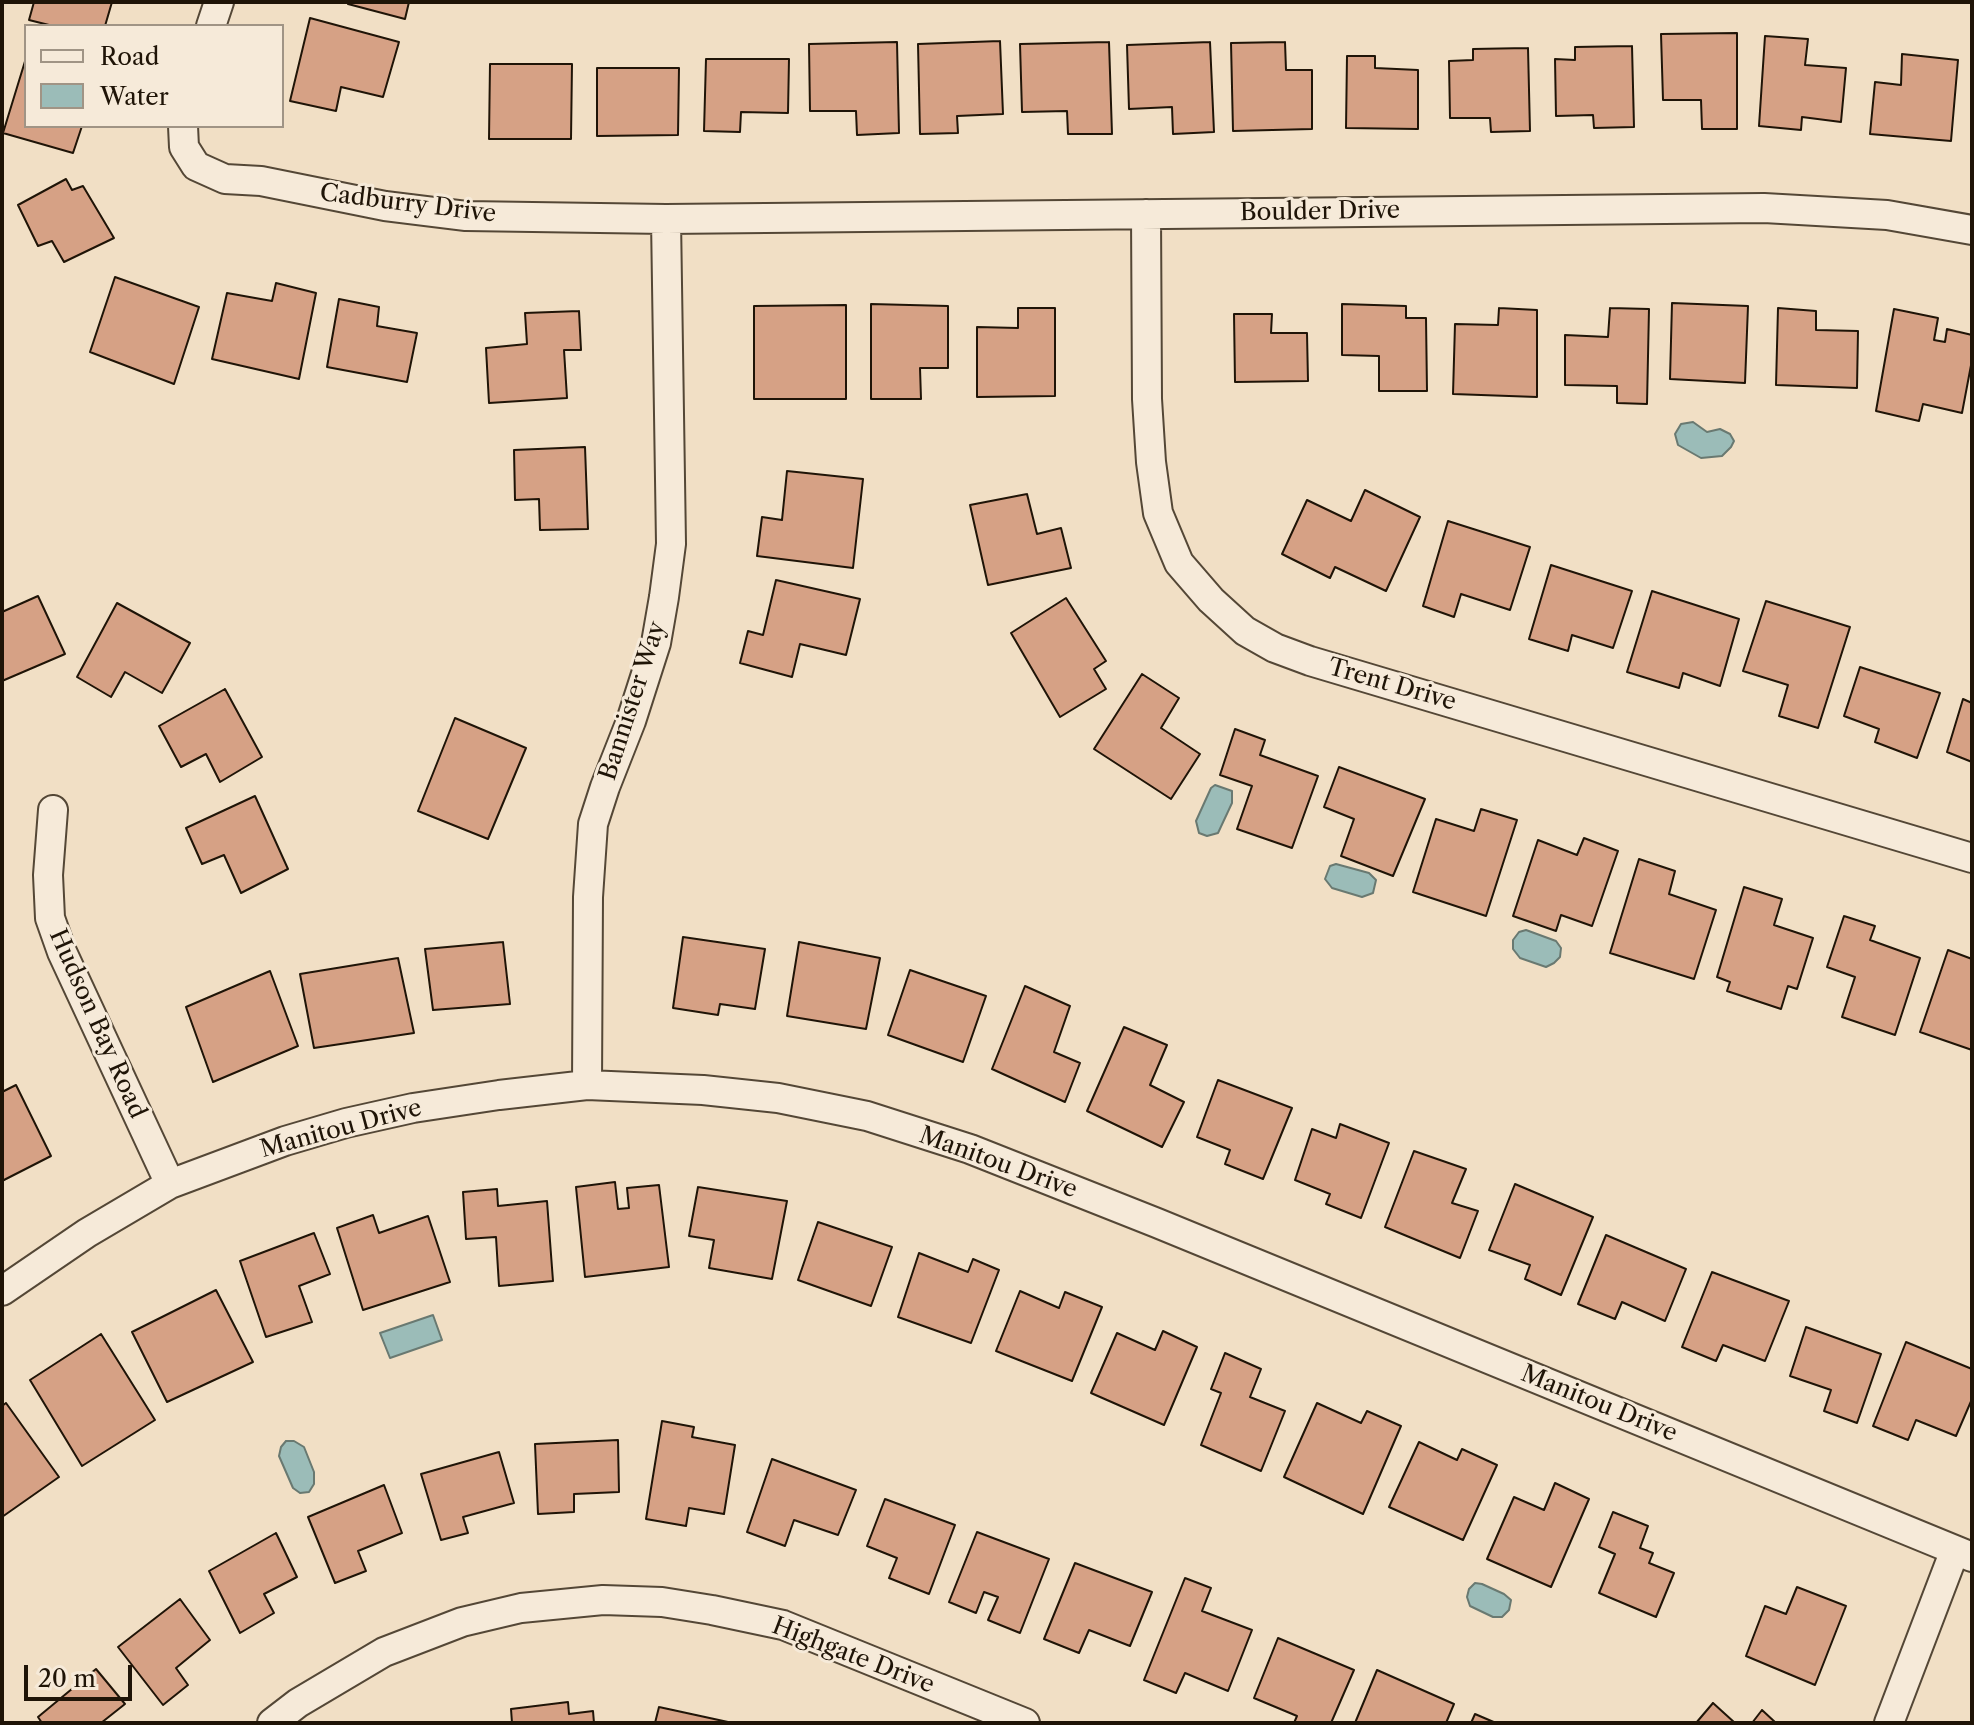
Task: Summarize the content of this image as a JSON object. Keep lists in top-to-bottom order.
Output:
{
  "streets": {
    "street": [
      "Cadburry Drive",
      "Boulder Drive",
      "Trent Drive",
      "Bannister Way",
      "Hudson Bay Road",
      "Manitou Drive",
      "Highgate Drive"
    ]
  },
  "crossings": [
    ["Cadburry Drive", "Boulder Drive"],
    ["Cadburry Drive", "Bannister Way"],
    ["Boulder Drive", "Trent Drive"],
    ["Boulder Drive", "Bannister Way"],
    ["Bannister Way", "Manitou Drive"],
    ["Hudson Bay Road", "Manitou Drive"]
  ],
  "legend": ["Road", "Water"],
  "scale_bar": "20 m"
}
